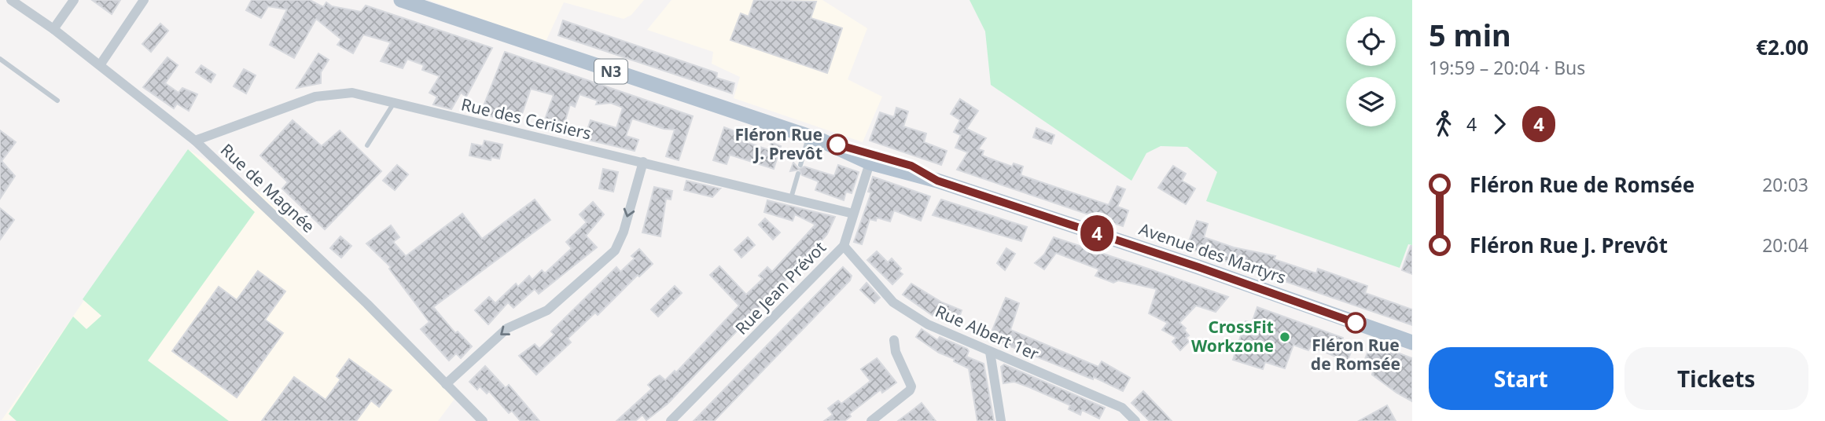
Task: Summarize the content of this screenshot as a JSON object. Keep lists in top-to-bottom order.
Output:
{
  "streets": {
    "main road": ["N3", "Avenue des Martyrs"],
    "street": [
      "Rue des Cerisiers",
      "Rue de Magnée",
      "Rue Jean Prévot",
      "Rue Albert 1er"
    ]
  },
  "crossings": [
    ["Rue des Cerisiers", "Rue de Magnée"],
    ["Rue des Cerisiers", "Rue Jean Prévot"],
    ["Avenue des Martyrs", "Rue Jean Prévot"],
    ["Rue Jean Prévot", "Rue Albert 1er"]
  ],
  "places": ["Fléron Rue J. Prevôt", "Fléron Rue de Romsée", "CrossFit Workzone"],
  "lines": ["bus line 4"],
  "page": {
    "on_map": "4",
    "heading": ["5 min", "19:59 – 20:04 · Bus", "€2.00"],
    "legs": ["4", "4"],
    "list": [
      {
        "name": "Fléron Rue de Romsée",
        "value": "20:03"
      },
      {
        "name": "Fléron Rue J. Prevôt",
        "value": "20:04"
      }
    ],
    "buttons": ["Start", "Tickets"]
  }
}
